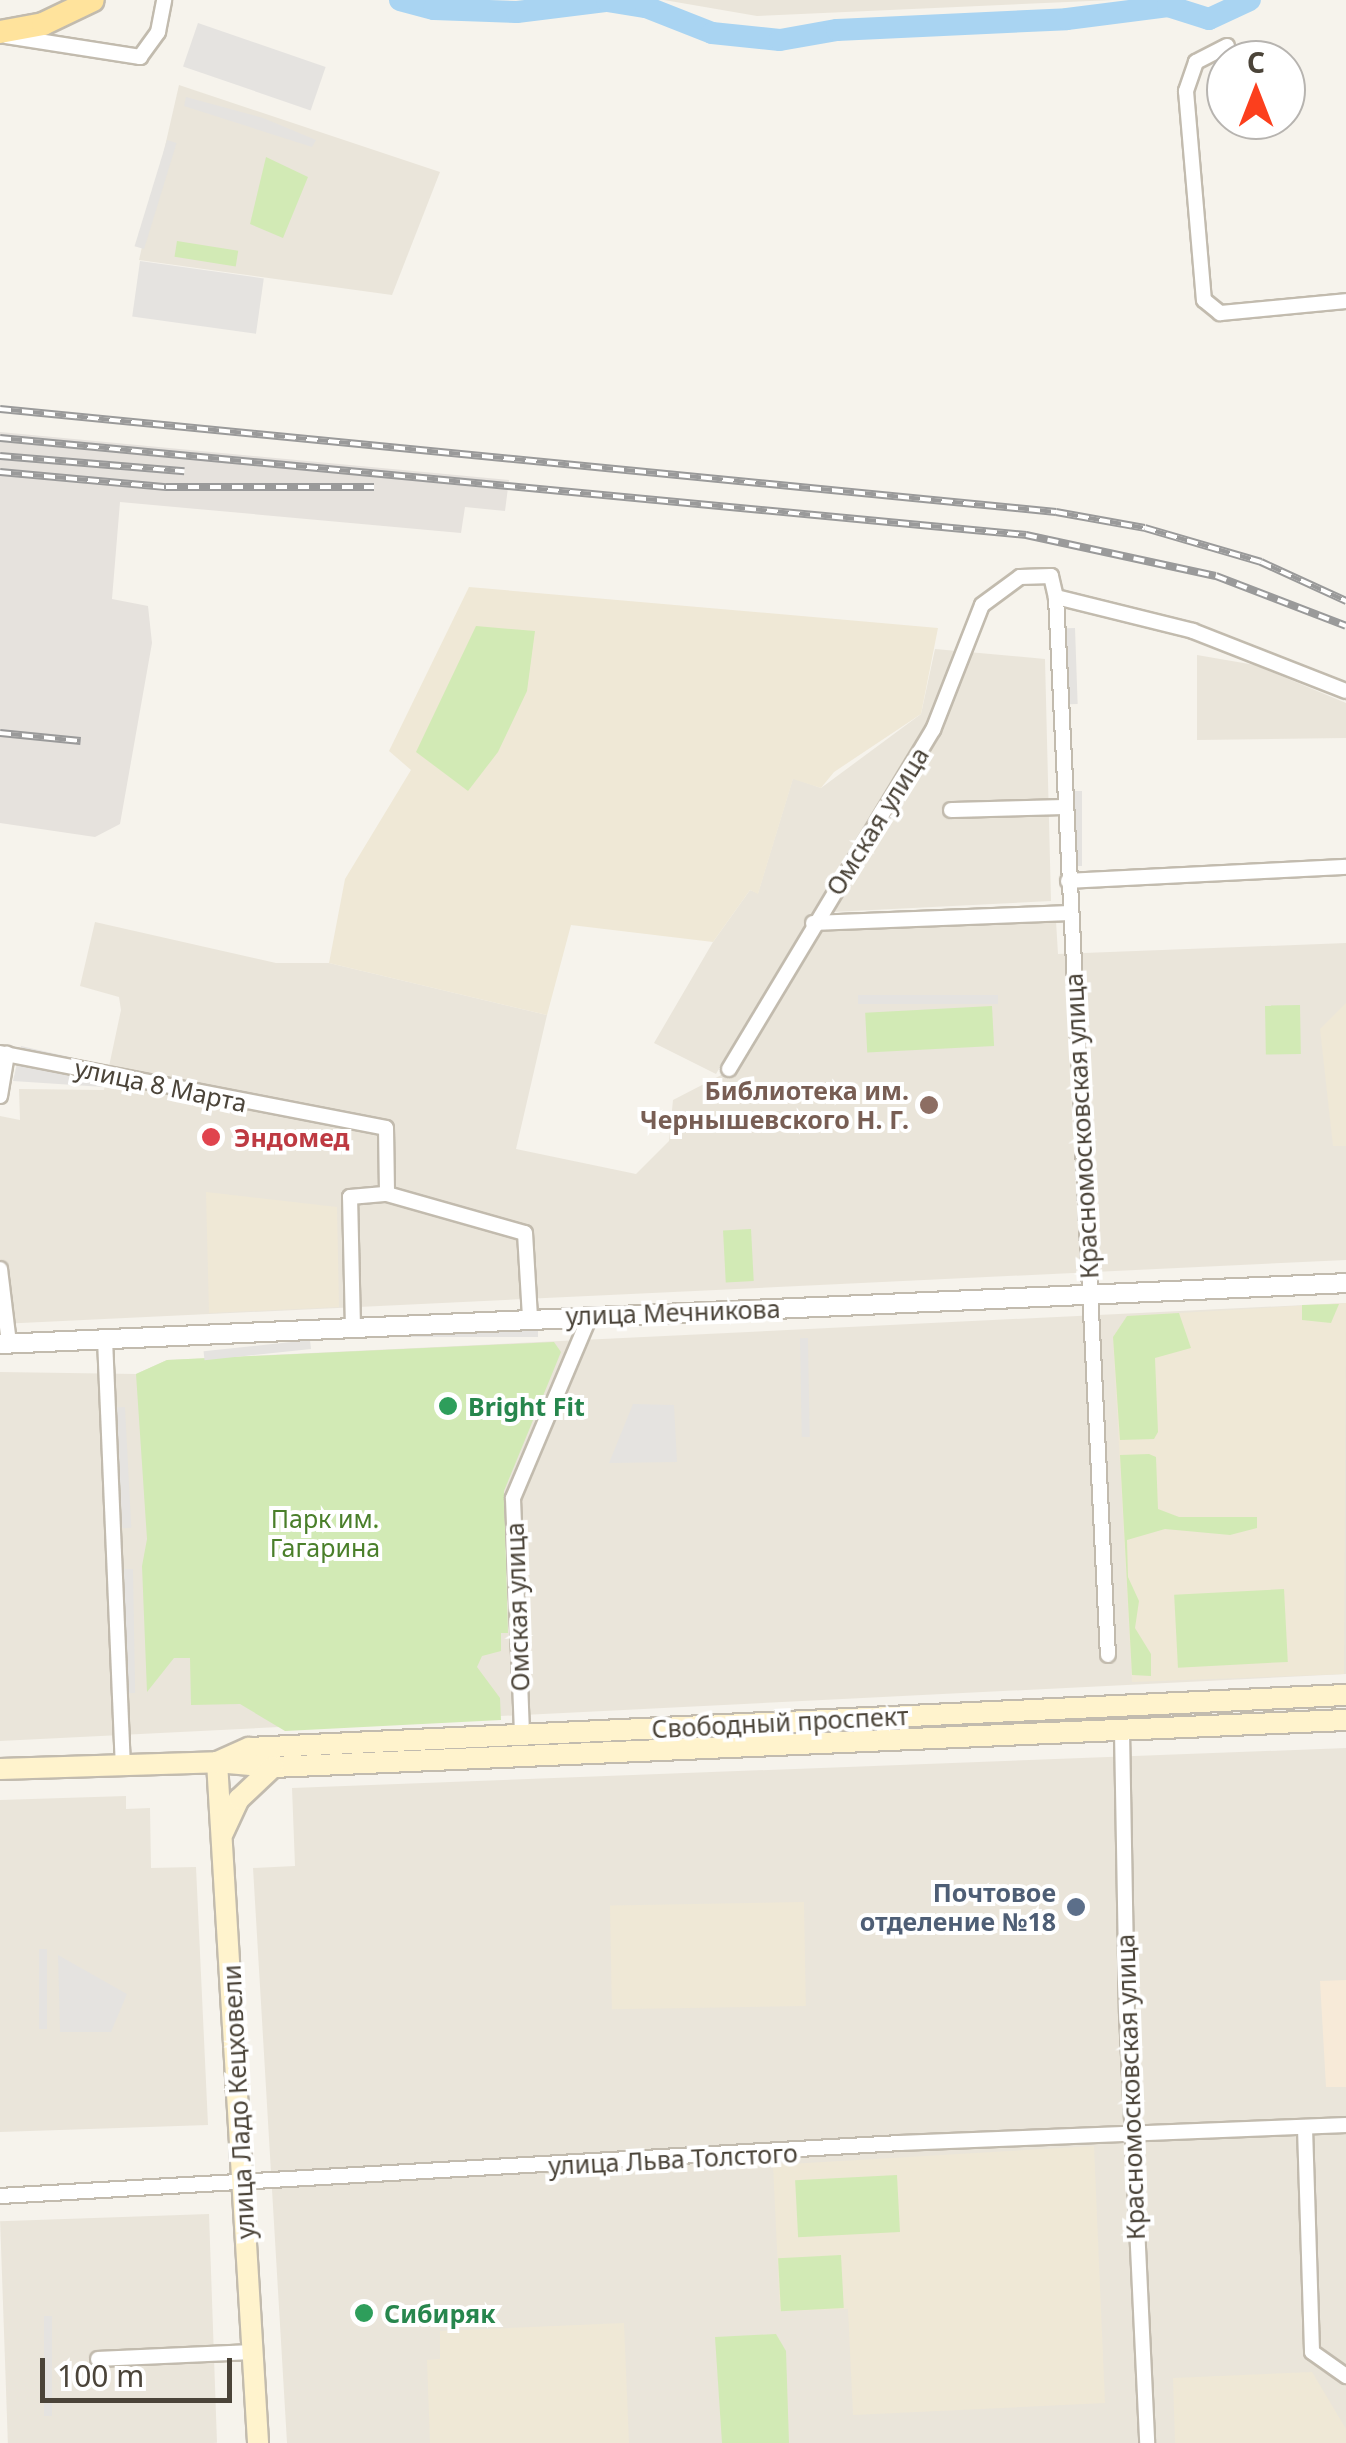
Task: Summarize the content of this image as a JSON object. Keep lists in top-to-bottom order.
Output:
{
  "streets": {
    "main road": ["Свободный проспект", "улица Ладо Кецховели"],
    "street": [
      "Омская улица",
      "улица 8 Марта",
      "Красномосковская улица",
      "улица Мечникова",
      "улица Льва Толстого"
    ]
  },
  "crossings": [
    ["Омская улица", "Красномосковская улица"],
    ["Омская улица", "улица Мечникова"],
    ["Омская улица", "Свободный проспект"],
    ["Красномосковская улица", "улица Мечникова"],
    ["Красномосковская улица", "Свободный проспект"],
    ["Красномосковская улица", "улица Льва Толстого"],
    ["Свободный проспект", "улица Ладо Кецховели"],
    ["улица Ладо Кецховели", "улица Льва Толстого"]
  ],
  "parks": ["Парк им. Гагарина"],
  "places": [
    "Библиотека им. Чернышевского Н. Г.",
    "Эндомед",
    "Bright Fit",
    "Почтовое отделение №18",
    "Сибиряк"
  ],
  "scale_bar": "100 m",
  "north": "top"
}
